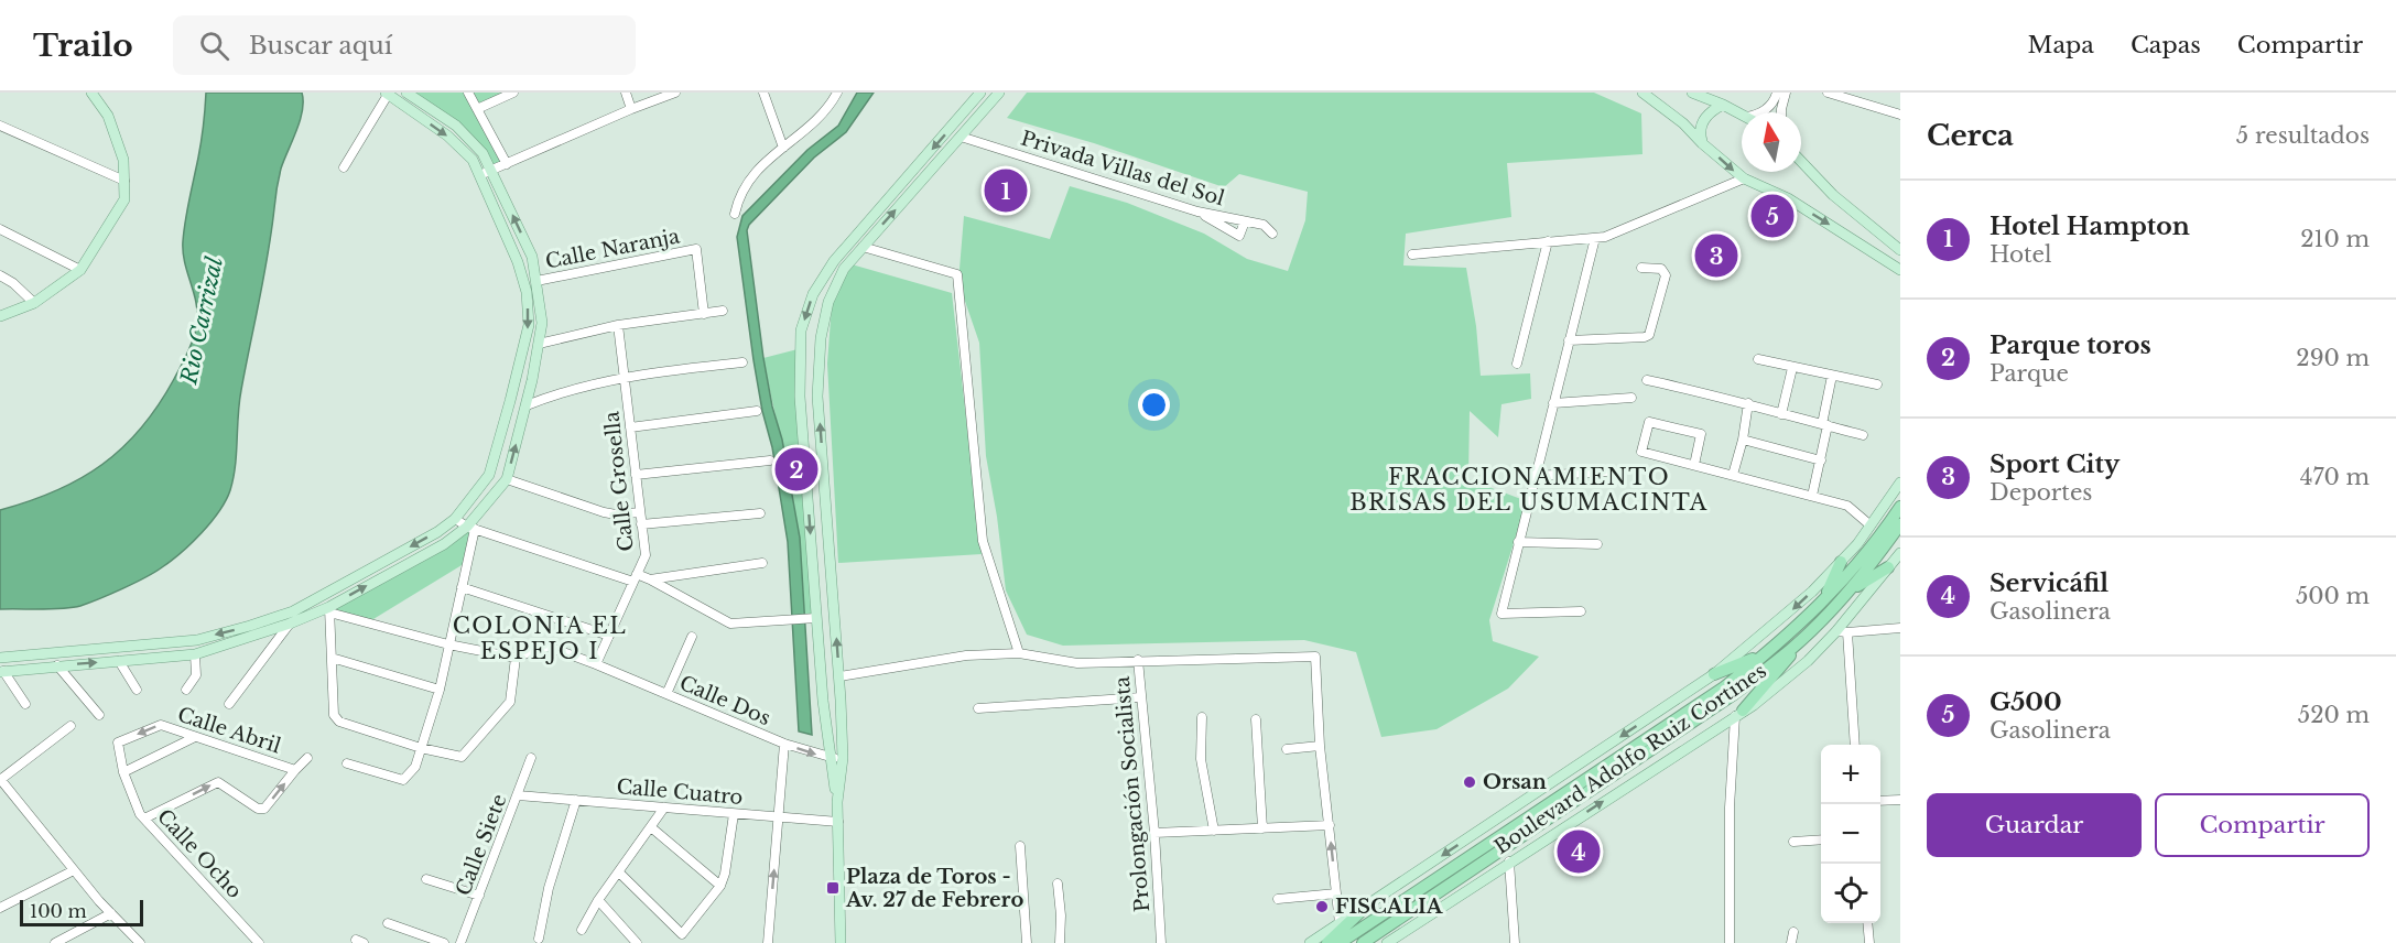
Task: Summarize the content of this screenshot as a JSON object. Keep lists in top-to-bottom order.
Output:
{
  "streets": {
    "main road": ["Boulevard Adolfo Ruiz Cortines"],
    "street": [
      "Privada Villas del Sol",
      "Calle Naranja",
      "Calle Grosella",
      "Calle Dos",
      "Calle Abril",
      "Calle Cuatro",
      "Prolongación Socialista",
      "Calle Siete",
      "Calle Ocho"
    ]
  },
  "crossings": [
    ["Calle Grosella", "Calle Dos"],
    ["Calle Abril", "Calle Ocho"],
    ["Calle Cuatro", "Calle Siete"]
  ],
  "districts": ["FRACCIONAMIENTO BRISAS DEL USUMACINTA", "COLONIA EL ESPEJO I"],
  "water": ["Rio Carrizal"],
  "places": {
    "other": ["Orsan", "FISCALIA"],
    "transit": ["Plaza de Toros - Av. 27 de Febrero"]
  },
  "scale_bar": "100 m",
  "north": "top",
  "page": {
    "header": "Trailo",
    "search": "Buscar aquí",
    "nav": ["Mapa", "Capas", "Compartir"],
    "heading": ["Cerca", "5 resultados"],
    "pins": [
      "1",
      "5",
      "3",
      "2",
      "4"
    ],
    "list": [
      {
        "mark": "1",
        "name": "Hotel Hampton",
        "note": "Hotel",
        "value": "210 m"
      },
      {
        "mark": "2",
        "name": "Parque toros",
        "note": "Parque",
        "value": "290 m"
      },
      {
        "mark": "3",
        "name": "Sport City",
        "note": "Deportes",
        "value": "470 m"
      },
      {
        "mark": "4",
        "name": "Servicáfil",
        "note": "Gasolinera",
        "value": "500 m"
      },
      {
        "mark": "5",
        "name": "G500",
        "note": "Gasolinera",
        "value": "520 m"
      }
    ],
    "map_buttons": ["+", "−"],
    "buttons": ["Guardar", "Compartir"],
    "scale": "100 m"
  }
}
